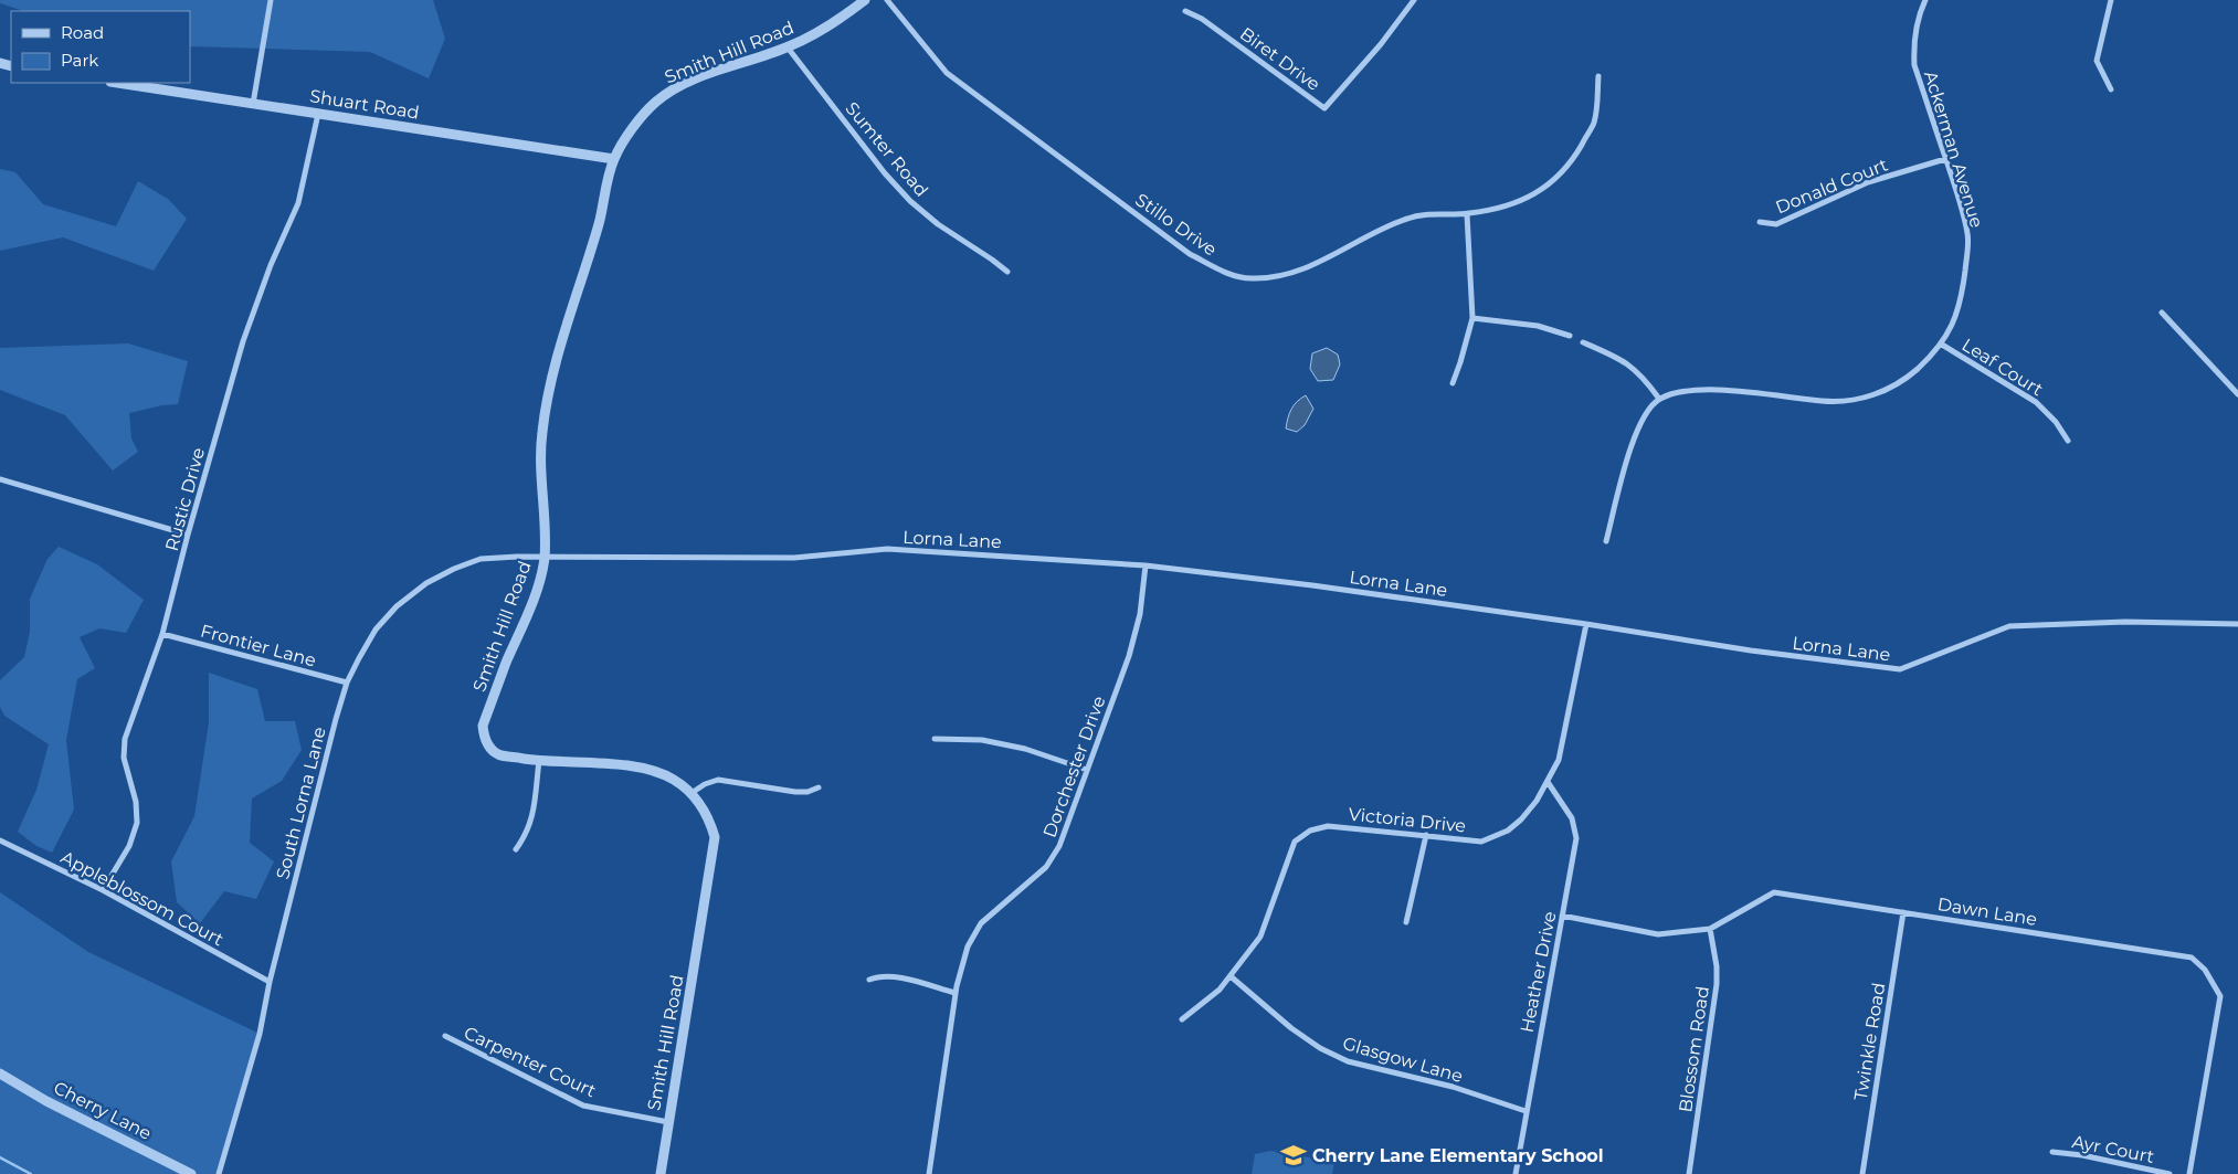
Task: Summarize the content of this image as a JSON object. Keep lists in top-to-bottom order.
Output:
{
  "streets": {
    "street": [
      "Smith Hill Road",
      "Biret Drive",
      "Shuart Road",
      "Sumter Road",
      "Ackerman Avenue",
      "Donald Court",
      "Stillo Drive",
      "Leaf Court",
      "Rustic Drive",
      "Lorna Lane",
      "Frontier Lane",
      "Dorchester Drive",
      "South Lorna Lane",
      "Victoria Drive",
      "Appleblossom Court",
      "Dawn Lane",
      "Heather Drive",
      "Twinkle Road",
      "Blossom Road",
      "Glasgow Lane",
      "Carpenter Court",
      "Cherry Lane",
      "Ayr Court"
    ]
  },
  "crossings": [
    ["Smith Hill Road", "Shuart Road"],
    ["Smith Hill Road", "Sumter Road"],
    ["Smith Hill Road", "Lorna Lane"],
    ["Smith Hill Road", "South Lorna Lane"],
    ["Smith Hill Road", "Carpenter Court"],
    ["Shuart Road", "Rustic Drive"],
    ["Ackerman Avenue", "Donald Court"],
    ["Ackerman Avenue", "Leaf Court"],
    ["Rustic Drive", "Frontier Lane"],
    ["Rustic Drive", "Appleblossom Court"],
    ["Lorna Lane", "Dorchester Drive"],
    ["Lorna Lane", "South Lorna Lane"],
    ["Lorna Lane", "Victoria Drive"],
    ["Frontier Lane", "South Lorna Lane"],
    ["South Lorna Lane", "Appleblossom Court"],
    ["Victoria Drive", "Heather Drive"],
    ["Victoria Drive", "Glasgow Lane"],
    ["Dawn Lane", "Heather Drive"],
    ["Dawn Lane", "Twinkle Road"],
    ["Dawn Lane", "Blossom Road"],
    ["Heather Drive", "Glasgow Lane"]
  ],
  "places": {
    "school or university": ["Cherry Lane Elementary School"]
  },
  "legend": ["Road", "Park"]
}
